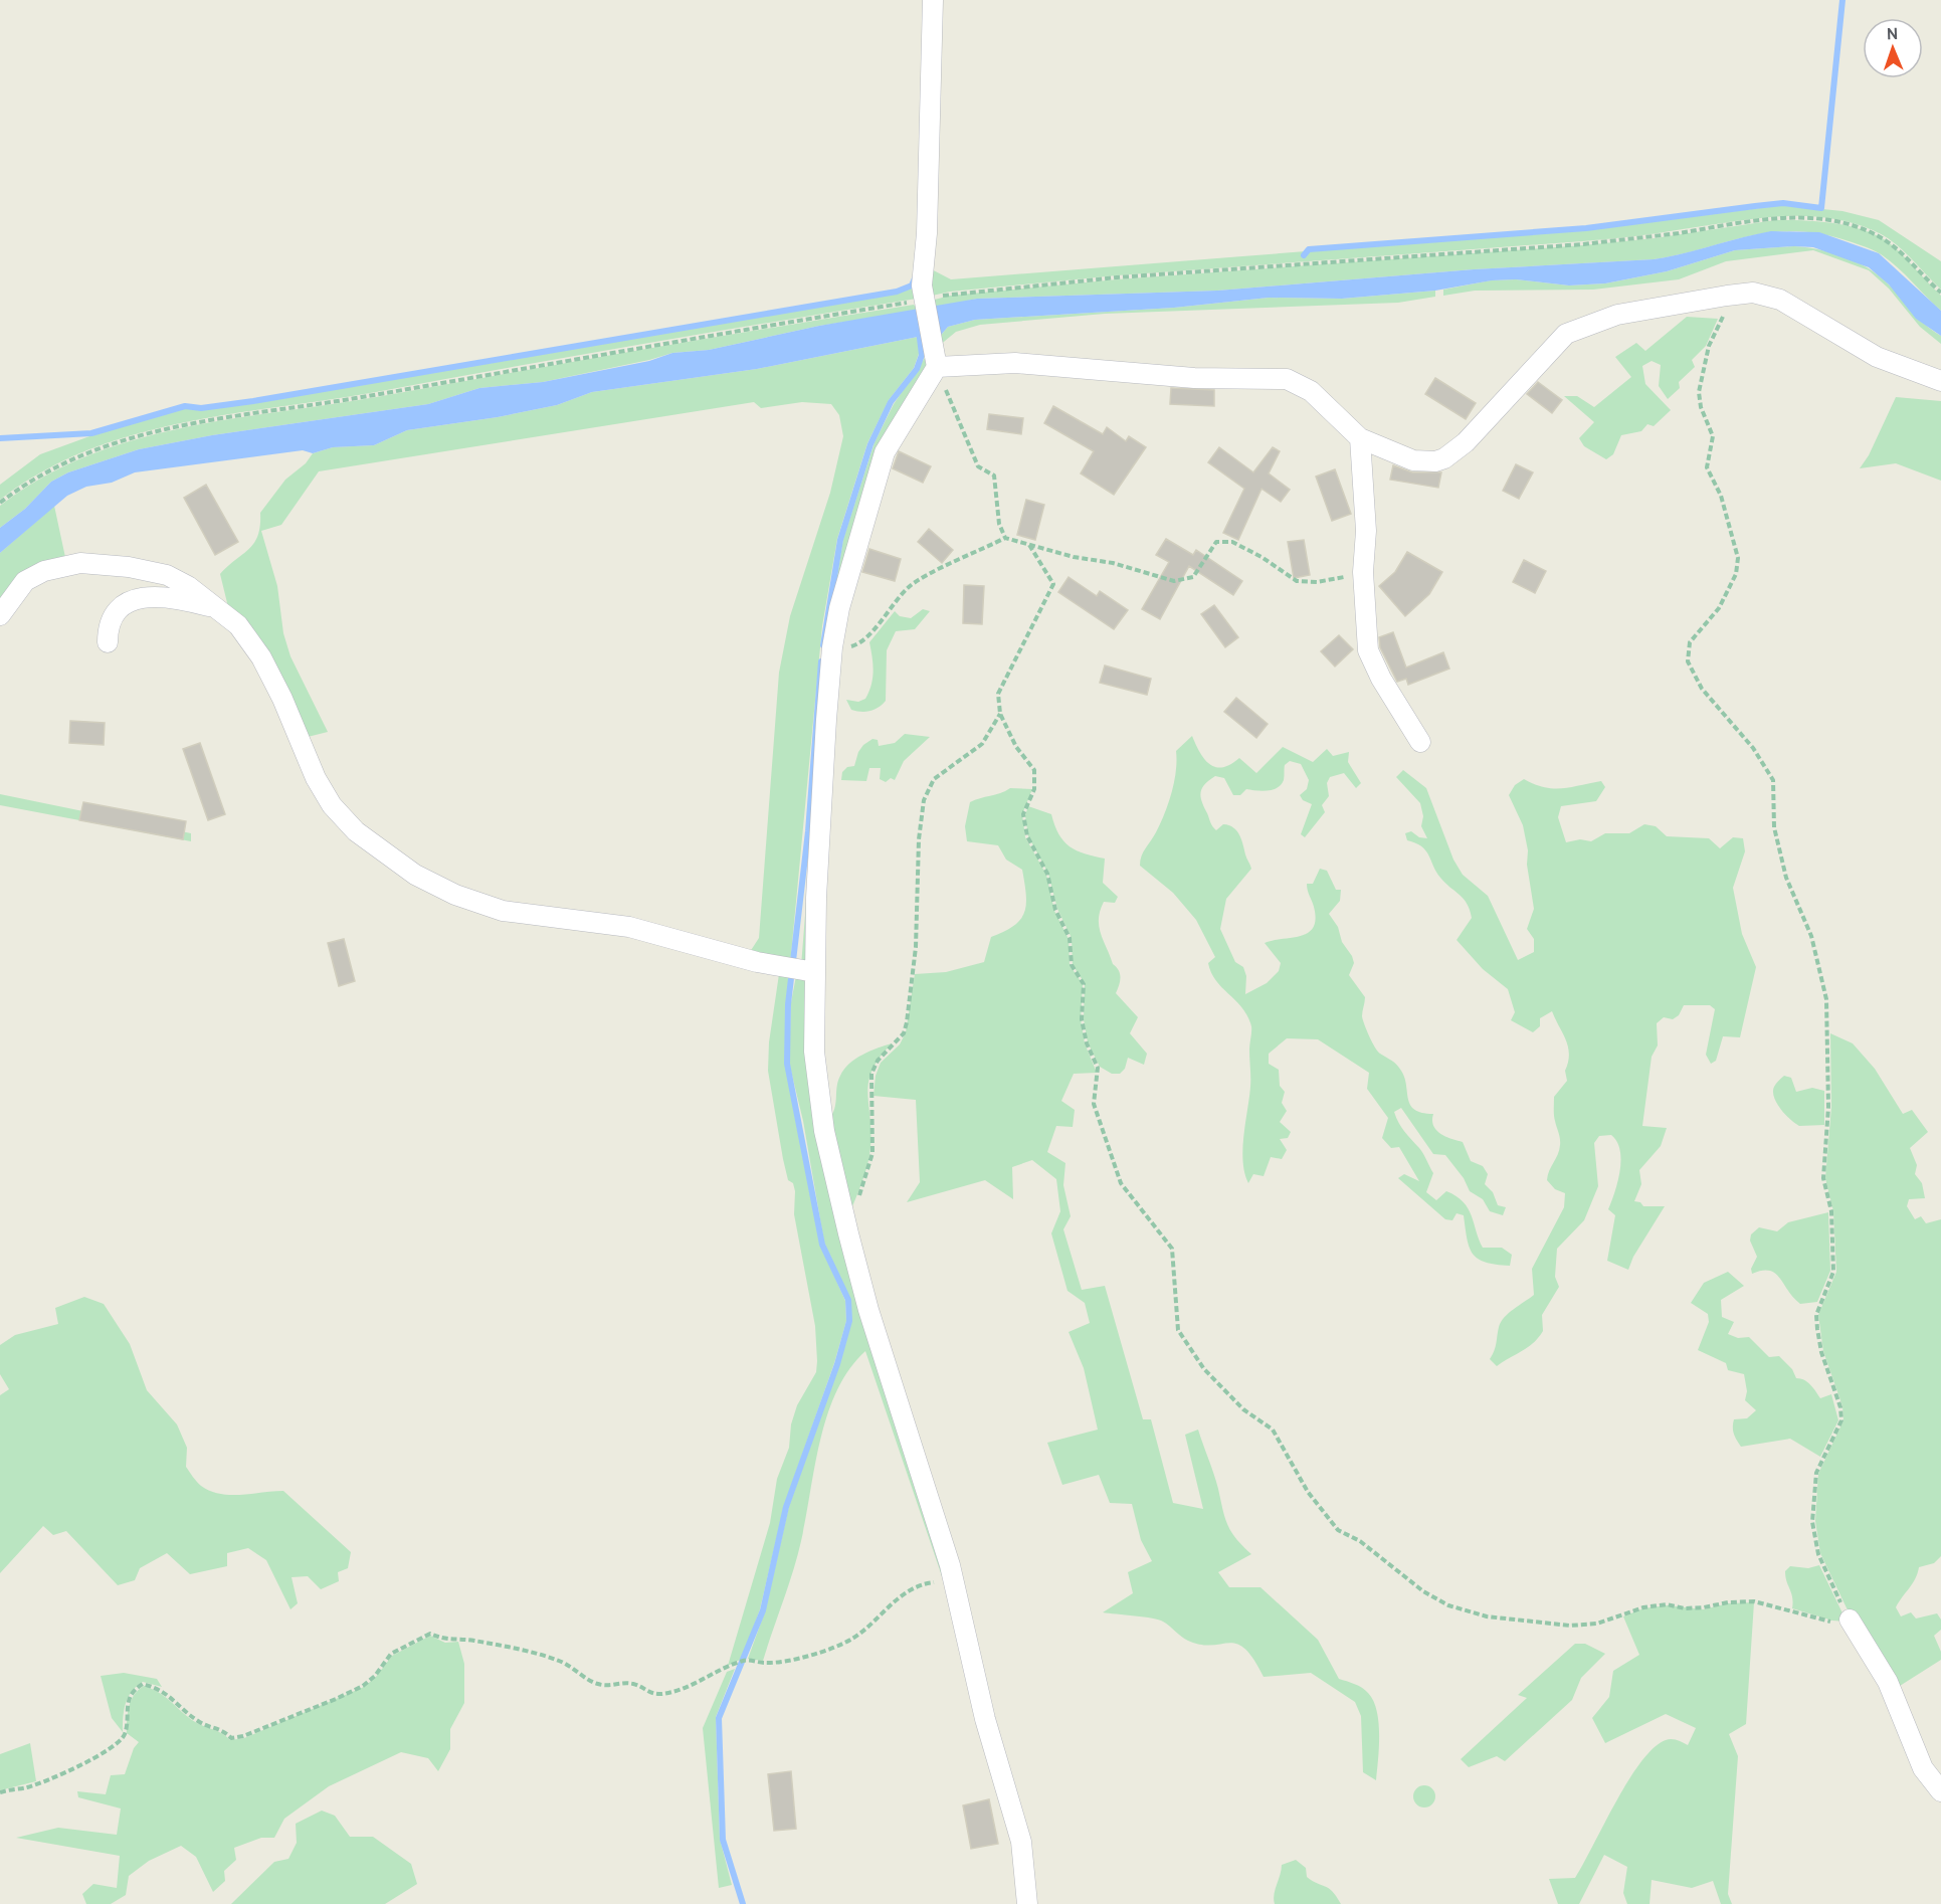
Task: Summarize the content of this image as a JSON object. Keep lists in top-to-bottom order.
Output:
{
  "north": "top"
}
